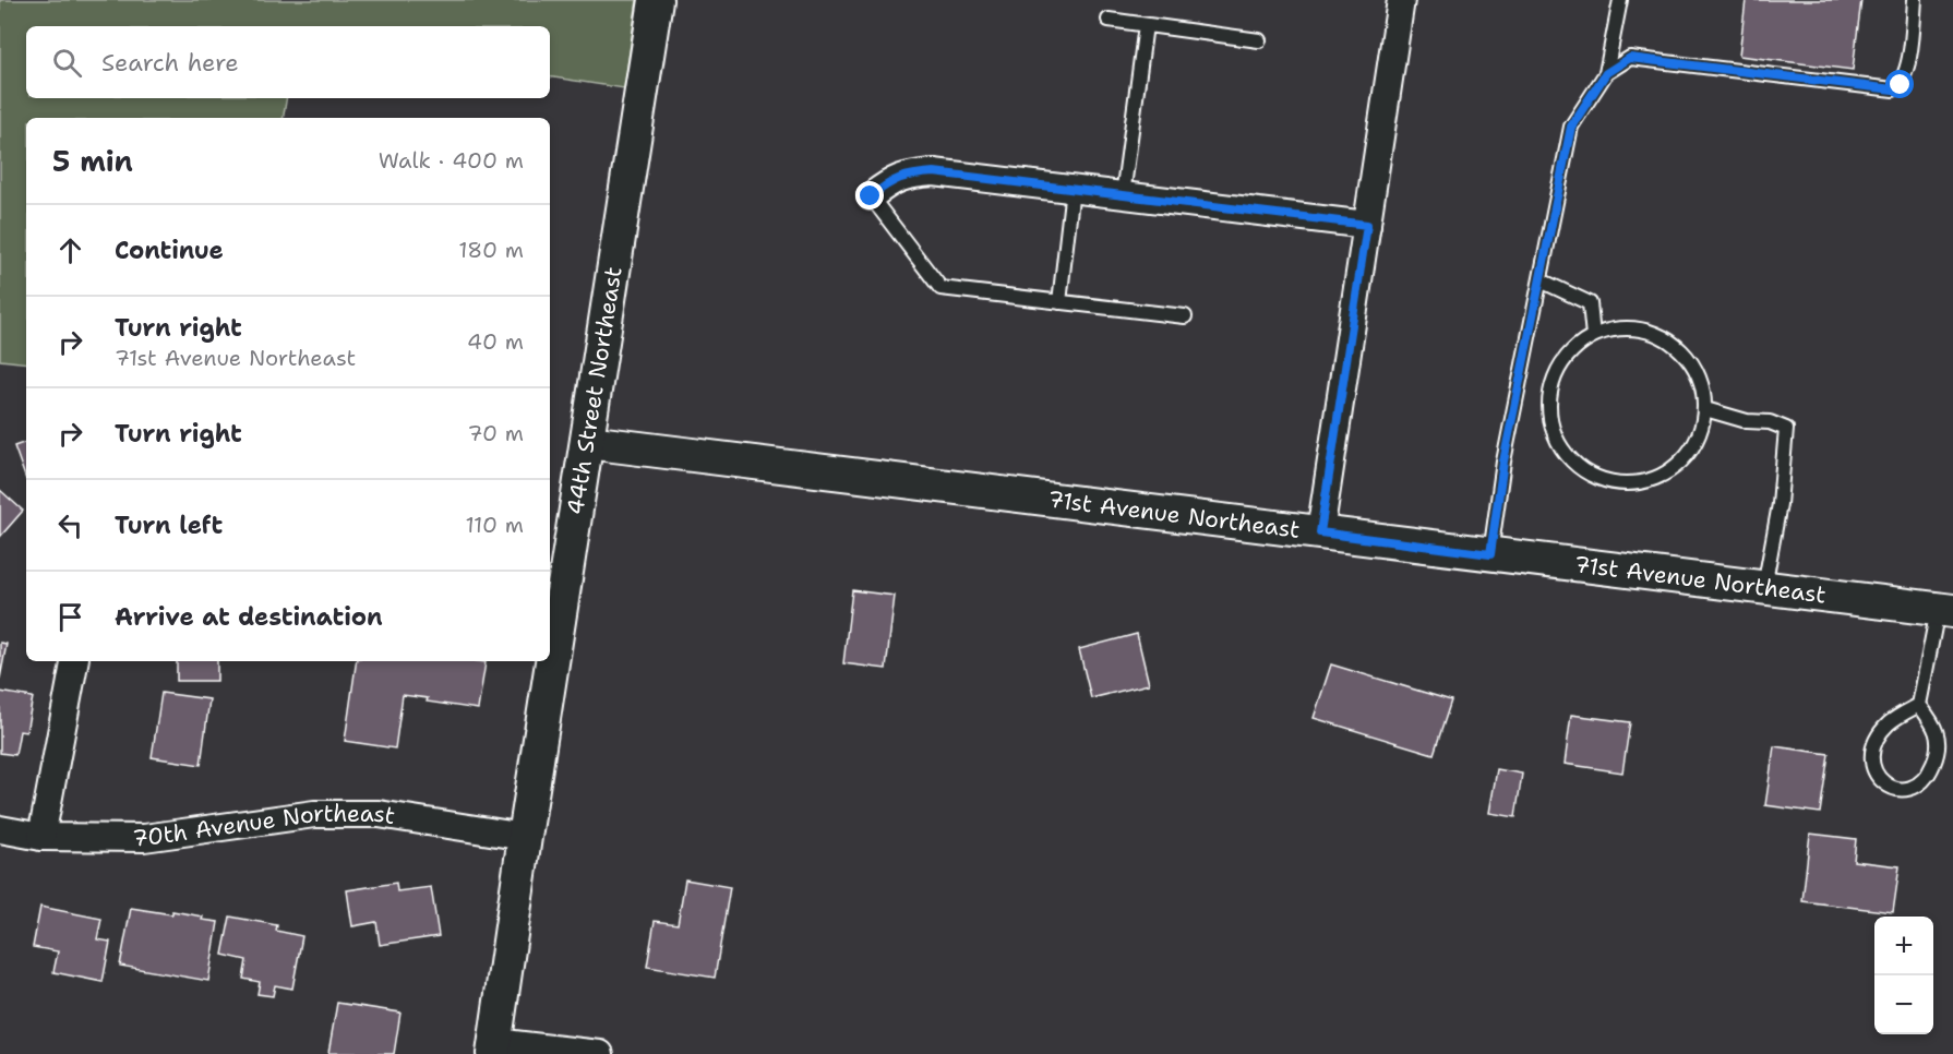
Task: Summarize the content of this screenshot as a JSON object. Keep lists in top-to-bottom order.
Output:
{
  "streets": {
    "street": ["44th Street Northeast", "71st Avenue Northeast", "70th Avenue Northeast"]
  },
  "crossings": [
    ["44th Street Northeast", "71st Avenue Northeast"],
    ["44th Street Northeast", "70th Avenue Northeast"]
  ],
  "page": {
    "search": "Search here",
    "heading": ["5 min", "Walk · 400 m"],
    "list": [
      ["Continue", "180 m"],
      ["Turn right", "71st Avenue Northeast", "40 m"],
      ["Turn right", "70 m"],
      ["Turn left", "110 m"],
      "Arrive at destination"
    ],
    "map_buttons": ["+", "−"]
  }
}
